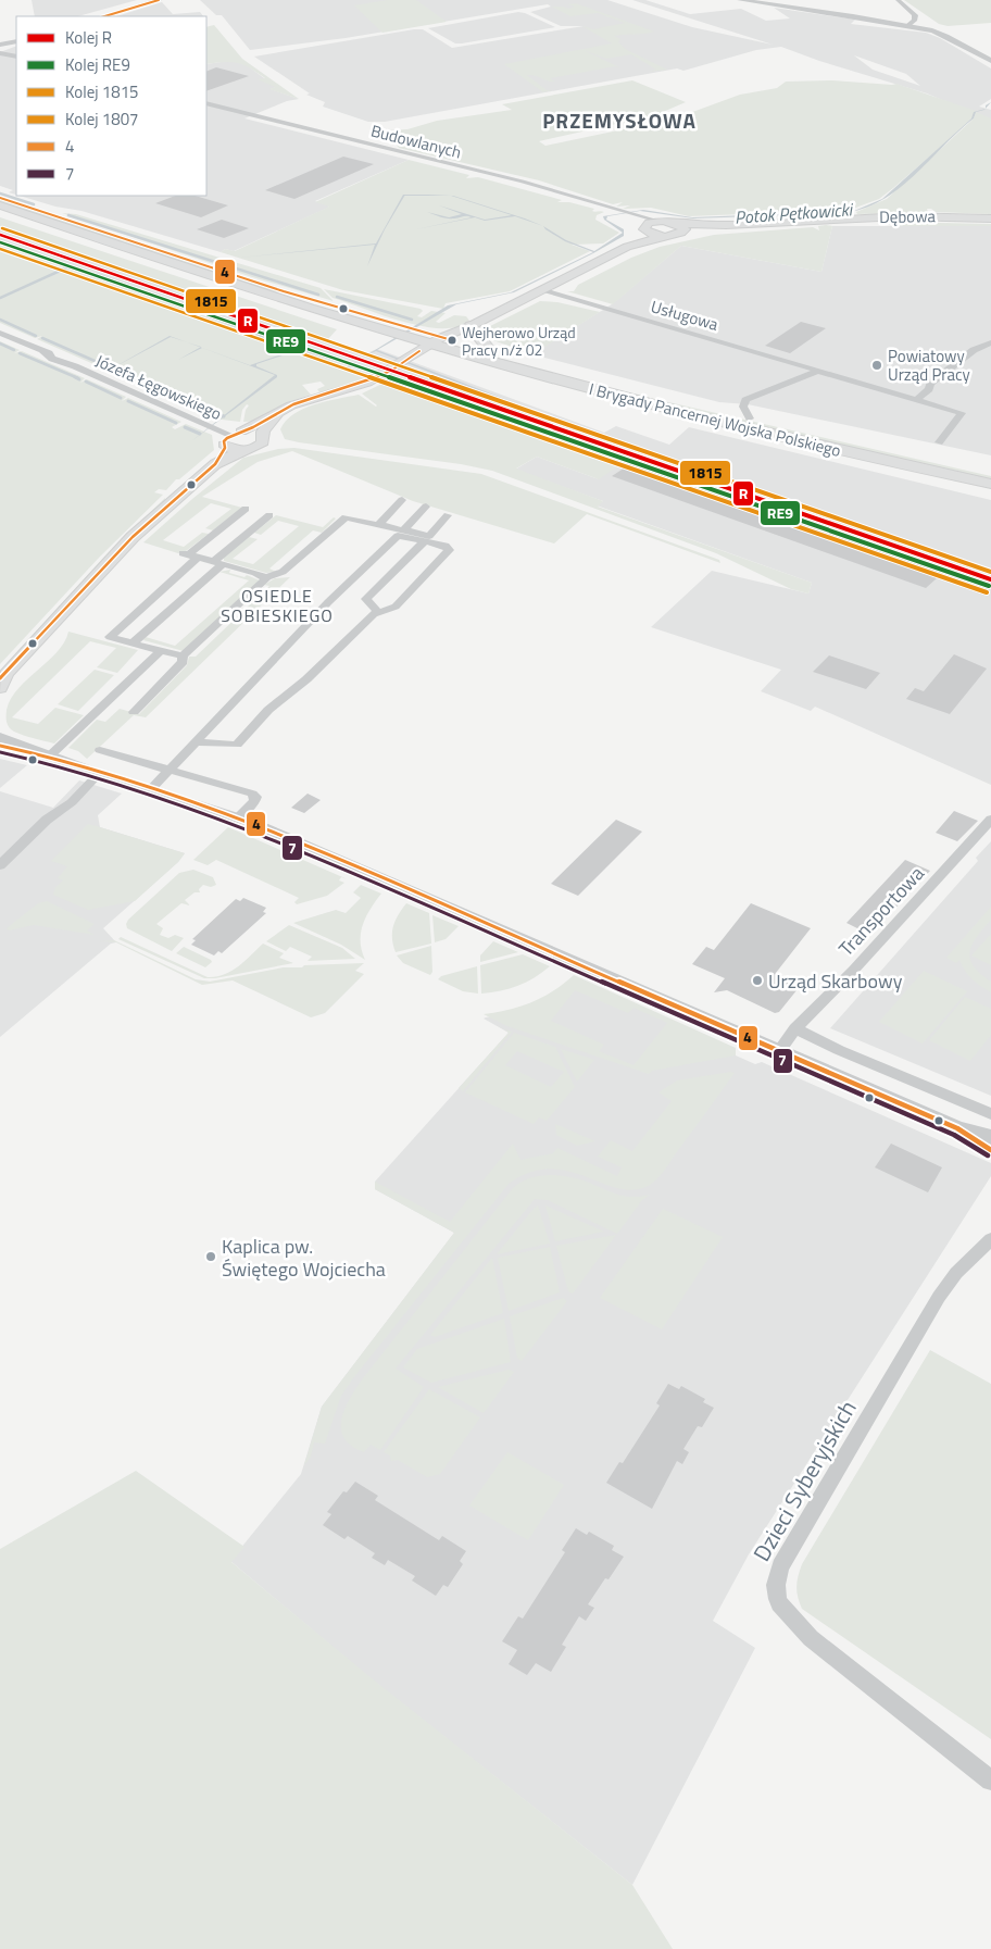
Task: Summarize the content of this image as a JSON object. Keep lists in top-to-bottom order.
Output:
{
  "streets": {
    "main road": ["Dębowa", "I Brygady Pancernej Wojska Polskiego"],
    "street": [
      "Budowlanych",
      "Usługowa",
      "Józefa Łęgowskiego",
      "Transportowa",
      "Dzieci Syberyjskich"
    ]
  },
  "districts": ["PRZEMYSŁOWA", "OSIEDLE SOBIESKIEGO"],
  "water": ["Potok Pętkowicki"],
  "places": [
    "Wejherowo Urząd Pracy n/ż 02",
    "Powiatowy Urząd Pracy",
    "Urząd Skarbowy",
    "Kaplica pw. Świętego Wojciecha"
  ],
  "lines": [
    "transit line 4",
    "rail line 1815",
    "rail line R",
    "rail line RE9",
    "rail line 1807",
    "transit line 7"
  ],
  "legend": [
    "Kolej R",
    "Kolej RE9",
    "Kolej 1815",
    "Kolej 1807",
    "4",
    "7"
  ]
}
